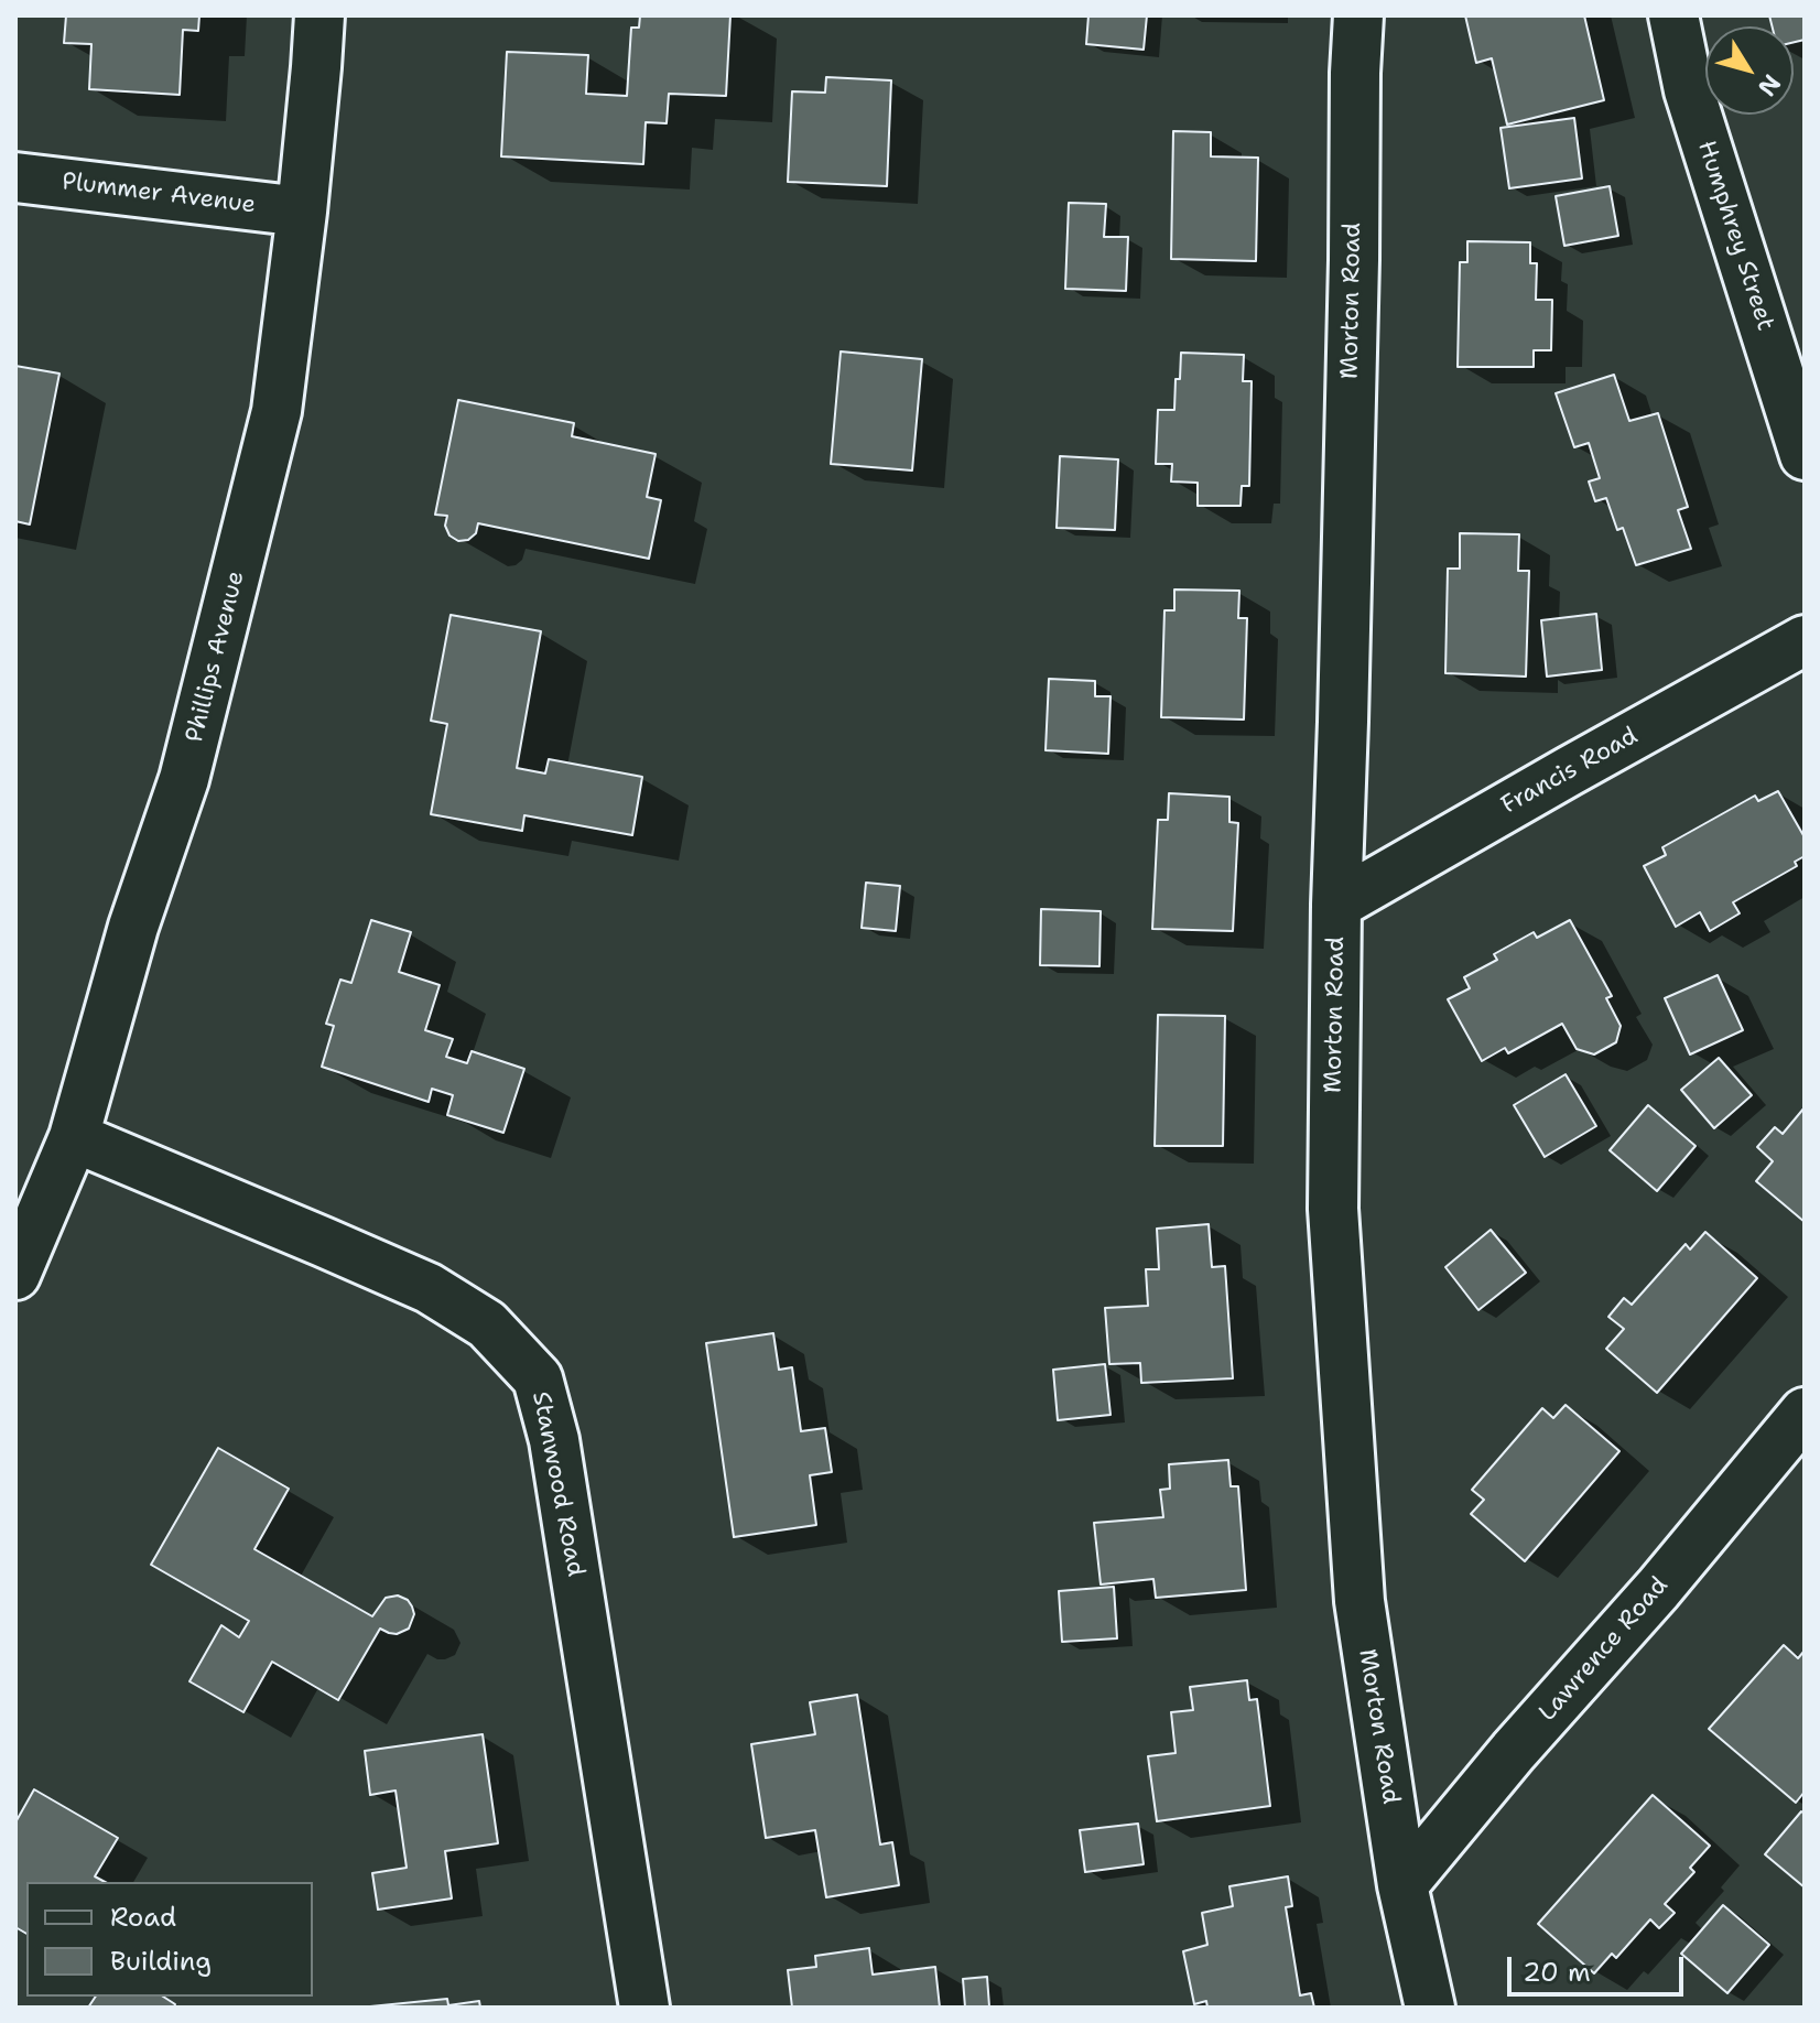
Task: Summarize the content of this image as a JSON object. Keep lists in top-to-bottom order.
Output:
{
  "streets": {
    "street": [
      "Plummer Avenue",
      "Humphrey Street",
      "Morton Road",
      "Phillips Avenue",
      "Francis Road",
      "Stanwood Road",
      "Lawrence Road"
    ]
  },
  "crossings": [
    ["Plummer Avenue", "Phillips Avenue"],
    ["Morton Road", "Francis Road"],
    ["Morton Road", "Lawrence Road"],
    ["Phillips Avenue", "Stanwood Road"]
  ],
  "legend": ["Road", "Building"],
  "scale_bar": "20 m",
  "north": "bottom right"
}
